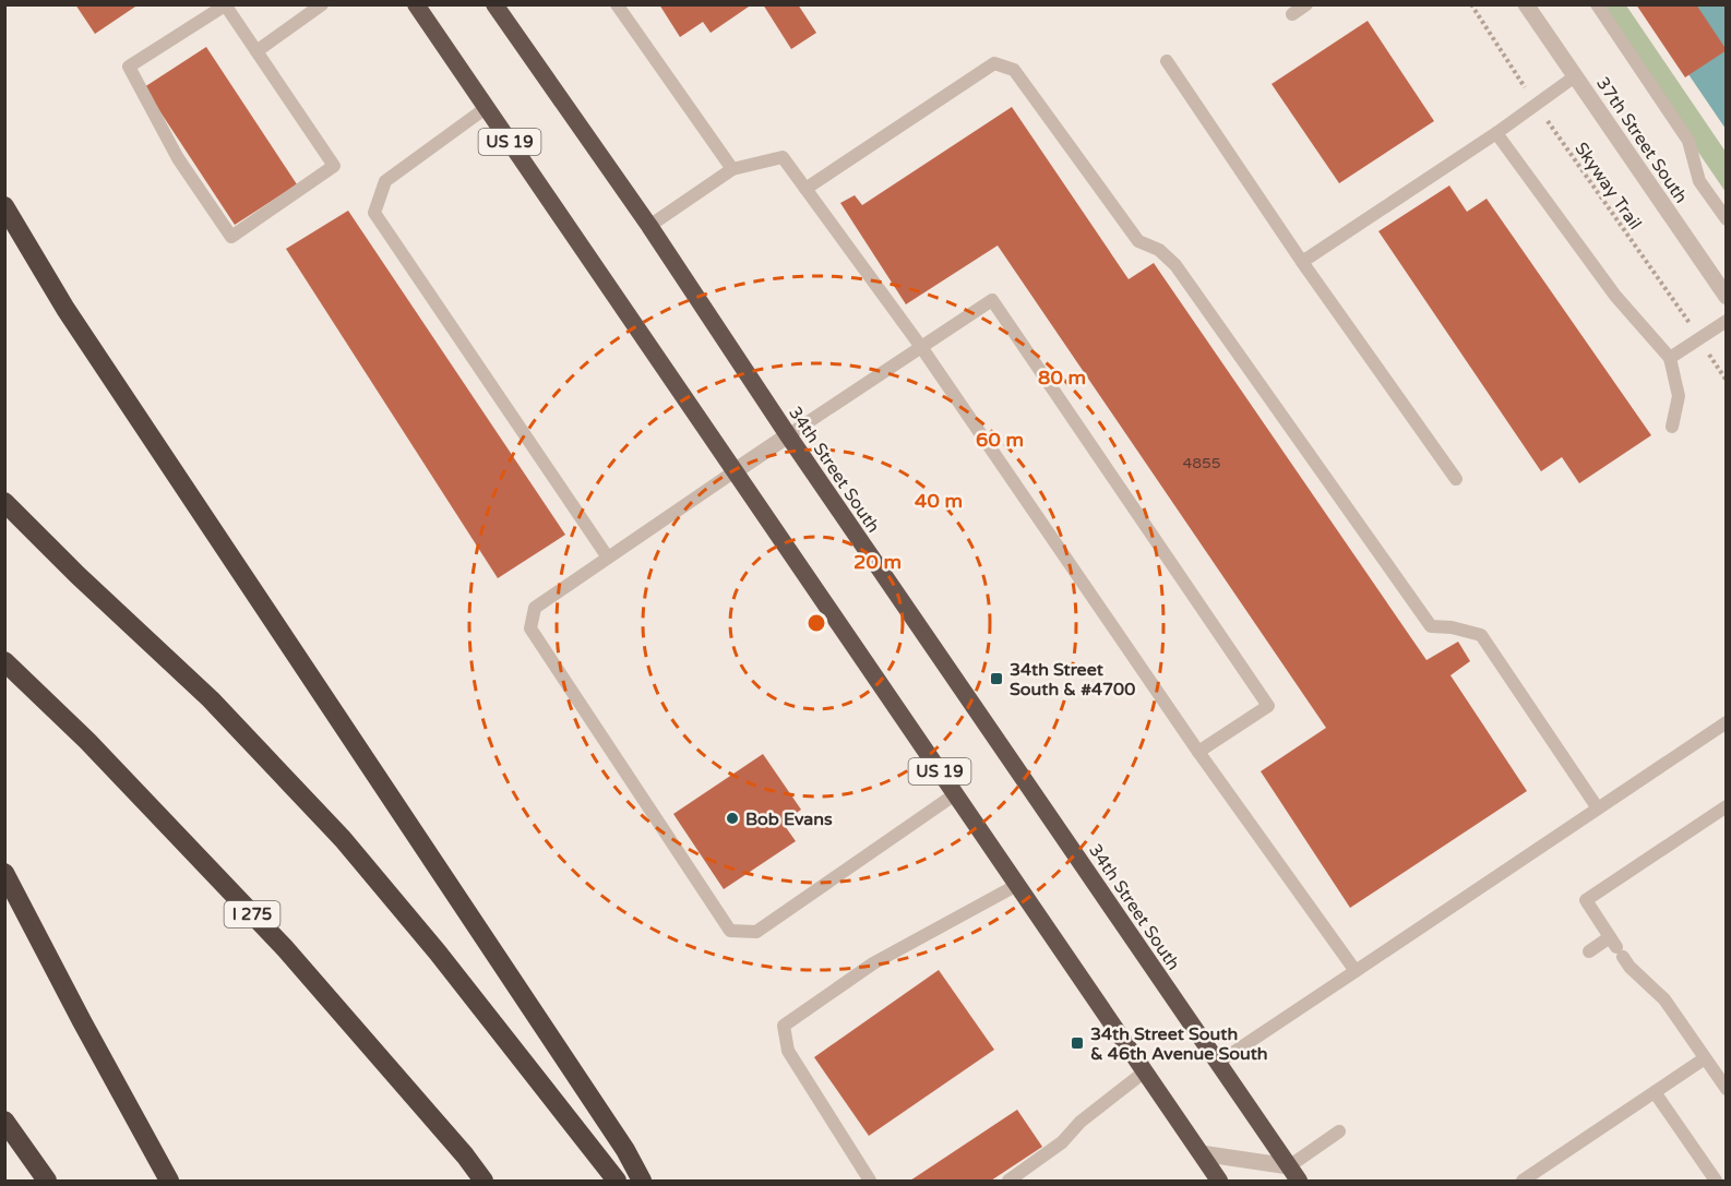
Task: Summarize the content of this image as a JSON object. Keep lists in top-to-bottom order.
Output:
{
  "streets": {
    "highway": ["US 19", "34th Street South", "I 275"],
    "street": ["37th Street South"],
    "path": ["Skyway Trail"]
  },
  "places": {
    "transit": ["34th Street South & #4700", "34th Street South & 46th Avenue South"],
    "other": ["Bob Evans"]
  },
  "house_numbers": ["4855"],
  "rings": [
    "80 m",
    "60 m",
    "40 m",
    "20 m"
  ]
}
